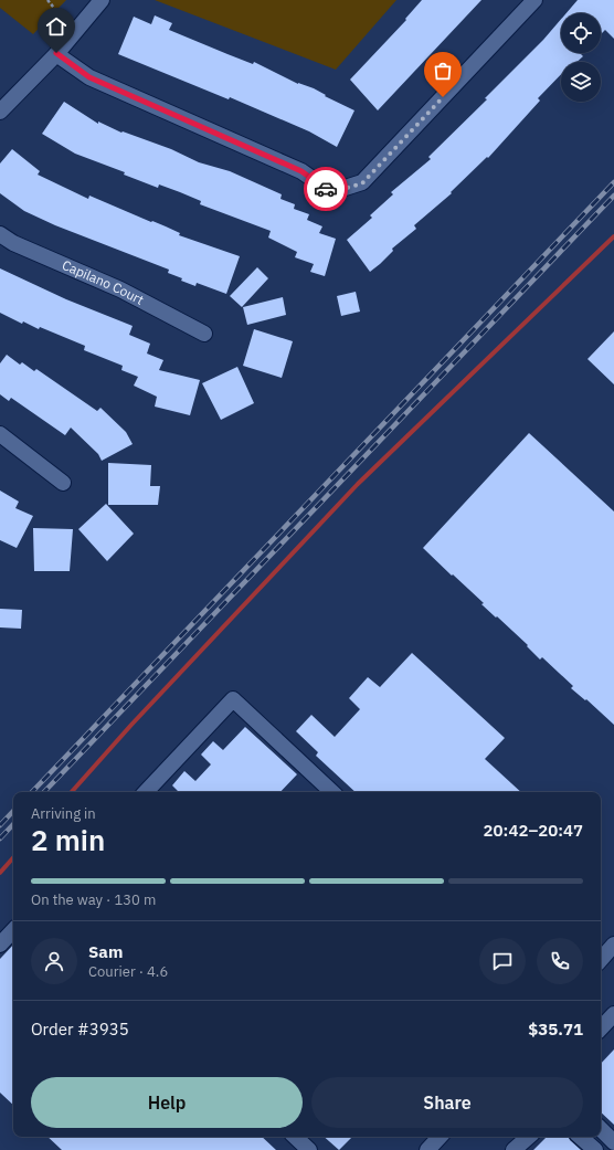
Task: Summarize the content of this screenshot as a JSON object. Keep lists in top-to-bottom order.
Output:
{
  "streets": {
    "street": ["Capilano Court"]
  },
  "page": {
    "heading": ["2 min", "Arriving in", "20:42–20:47"],
    "panel": [
      "Sam",
      "Courier · 4.6",
      "Order #3935",
      "$35.71"
    ],
    "bar": "On the way · 130 m",
    "buttons": ["Help", "Share"]
  }
}
